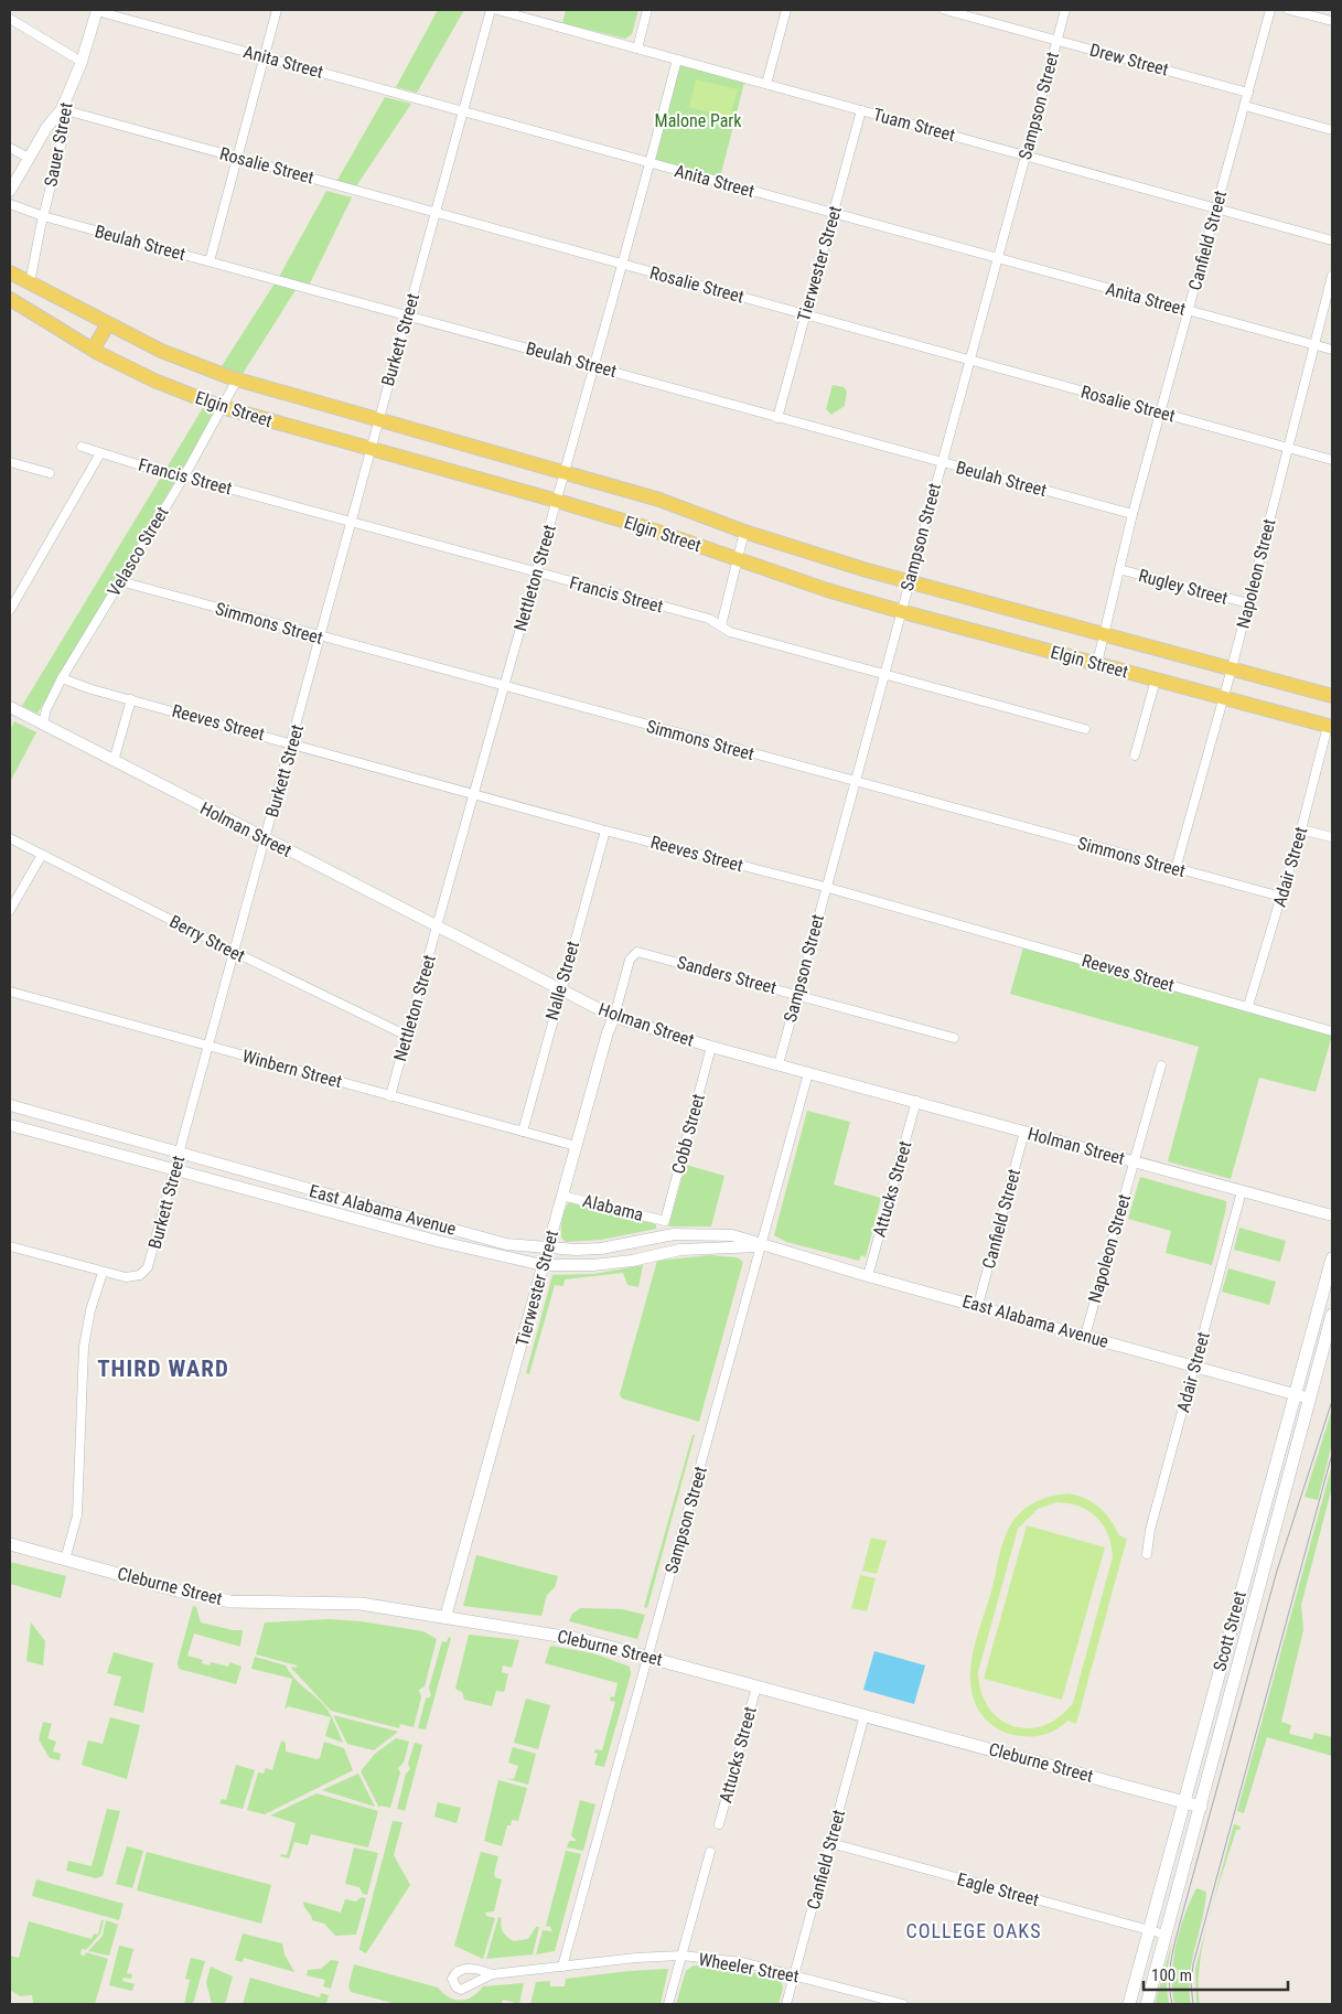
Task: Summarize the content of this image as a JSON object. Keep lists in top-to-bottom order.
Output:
{
  "streets": {
    "main road": ["Elgin Street", "Cleburne Street", "Scott Street"],
    "street": [
      "Drew Street",
      "Anita Street",
      "Sampson Street",
      "Tuam Street",
      "Sauer Street",
      "Rosalie Street",
      "Canfield Street",
      "Beulah Street",
      "Tierwester Street",
      "Burkett Street",
      "Francis Street",
      "Velasco Street",
      "Napoleon Street",
      "Nettleton Street",
      "Rugley Street",
      "Simmons Street",
      "Reeves Street",
      "Holman Street",
      "Adair Street",
      "Berry Street",
      "Sanders Street",
      "Nalle Street",
      "Winbern Street",
      "Cobb Street",
      "Attucks Street",
      "Alabama",
      "East Alabama Avenue",
      "Eagle Street",
      "Wheeler Street"
    ]
  },
  "crossings": [
    ["Drew Street", "Sampson Street"],
    ["Drew Street", "Canfield Street"],
    ["Anita Street", "Sampson Street"],
    ["Anita Street", "Sauer Street"],
    ["Anita Street", "Canfield Street"],
    ["Anita Street", "Tierwester Street"],
    ["Anita Street", "Burkett Street"],
    ["Anita Street", "Napoleon Street"],
    ["Anita Street", "Nettleton Street"],
    ["Sampson Street", "Tuam Street"],
    ["Sampson Street", "Rosalie Street"],
    ["Sampson Street", "Beulah Street"],
    ["Sampson Street", "Elgin Street"],
    ["Sampson Street", "Francis Street"],
    ["Sampson Street", "Simmons Street"],
    ["Sampson Street", "Reeves Street"],
    ["Sampson Street", "Holman Street"],
    ["Sampson Street", "Sanders Street"],
    ["Sampson Street", "East Alabama Avenue"],
    ["Sampson Street", "Cleburne Street"],
    ["Sampson Street", "Wheeler Street"],
    ["Tuam Street", "Canfield Street"],
    ["Tuam Street", "Tierwester Street"],
    ["Tuam Street", "Nettleton Street"],
    ["Sauer Street", "Rosalie Street"],
    ["Sauer Street", "Beulah Street"],
    ["Sauer Street", "Elgin Street"],
    ["Rosalie Street", "Canfield Street"],
    ["Rosalie Street", "Tierwester Street"],
    ["Rosalie Street", "Burkett Street"],
    ["Rosalie Street", "Napoleon Street"],
    ["Rosalie Street", "Nettleton Street"],
    ["Canfield Street", "Beulah Street"],
    ["Canfield Street", "Elgin Street"],
    ["Canfield Street", "Rugley Street"],
    ["Canfield Street", "Holman Street"],
    ["Canfield Street", "East Alabama Avenue"],
    ["Canfield Street", "Cleburne Street"],
    ["Canfield Street", "Eagle Street"],
    ["Canfield Street", "Wheeler Street"],
    ["Beulah Street", "Tierwester Street"],
    ["Beulah Street", "Burkett Street"],
    ["Beulah Street", "Nettleton Street"],
    ["Tierwester Street", "Holman Street"],
    ["Tierwester Street", "Sanders Street"],
    ["Tierwester Street", "Winbern Street"],
    ["Tierwester Street", "Alabama"],
    ["Tierwester Street", "East Alabama Avenue"],
    ["Tierwester Street", "Cleburne Street"],
    ["Burkett Street", "Elgin Street"],
    ["Burkett Street", "Francis Street"],
    ["Burkett Street", "Simmons Street"],
    ["Burkett Street", "Reeves Street"],
    ["Burkett Street", "Holman Street"],
    ["Burkett Street", "Berry Street"],
    ["Burkett Street", "Winbern Street"],
    ["Burkett Street", "East Alabama Avenue"],
    ["Elgin Street", "Velasco Street"],
    ["Elgin Street", "Napoleon Street"],
    ["Elgin Street", "Nettleton Street"],
    ["Elgin Street", "Adair Street"],
    ["Francis Street", "Velasco Street"],
    ["Francis Street", "Nettleton Street"],
    ["Velasco Street", "Simmons Street"],
    ["Velasco Street", "Reeves Street"],
    ["Velasco Street", "Holman Street"],
    ["Napoleon Street", "Rugley Street"],
    ["Napoleon Street", "Simmons Street"],
    ["Napoleon Street", "Holman Street"],
    ["Napoleon Street", "East Alabama Avenue"],
    ["Nettleton Street", "Simmons Street"],
    ["Nettleton Street", "Reeves Street"],
    ["Nettleton Street", "Holman Street"],
    ["Nettleton Street", "Berry Street"],
    ["Nettleton Street", "Winbern Street"],
    ["Simmons Street", "Adair Street"],
    ["Reeves Street", "Adair Street"],
    ["Reeves Street", "Nalle Street"],
    ["Holman Street", "Adair Street"],
    ["Holman Street", "Nalle Street"],
    ["Holman Street", "Cobb Street"],
    ["Holman Street", "Attucks Street"],
    ["Adair Street", "East Alabama Avenue"],
    ["Nalle Street", "Winbern Street"],
    ["Cobb Street", "Alabama"],
    ["Attucks Street", "East Alabama Avenue"],
    ["Attucks Street", "Cleburne Street"],
    ["East Alabama Avenue", "Scott Street"],
    ["Cleburne Street", "Scott Street"],
    ["Scott Street", "Eagle Street"]
  ],
  "districts": ["THIRD WARD", "COLLEGE OAKS"],
  "parks": ["Malone Park"],
  "scale_bar": "100 m"
}
